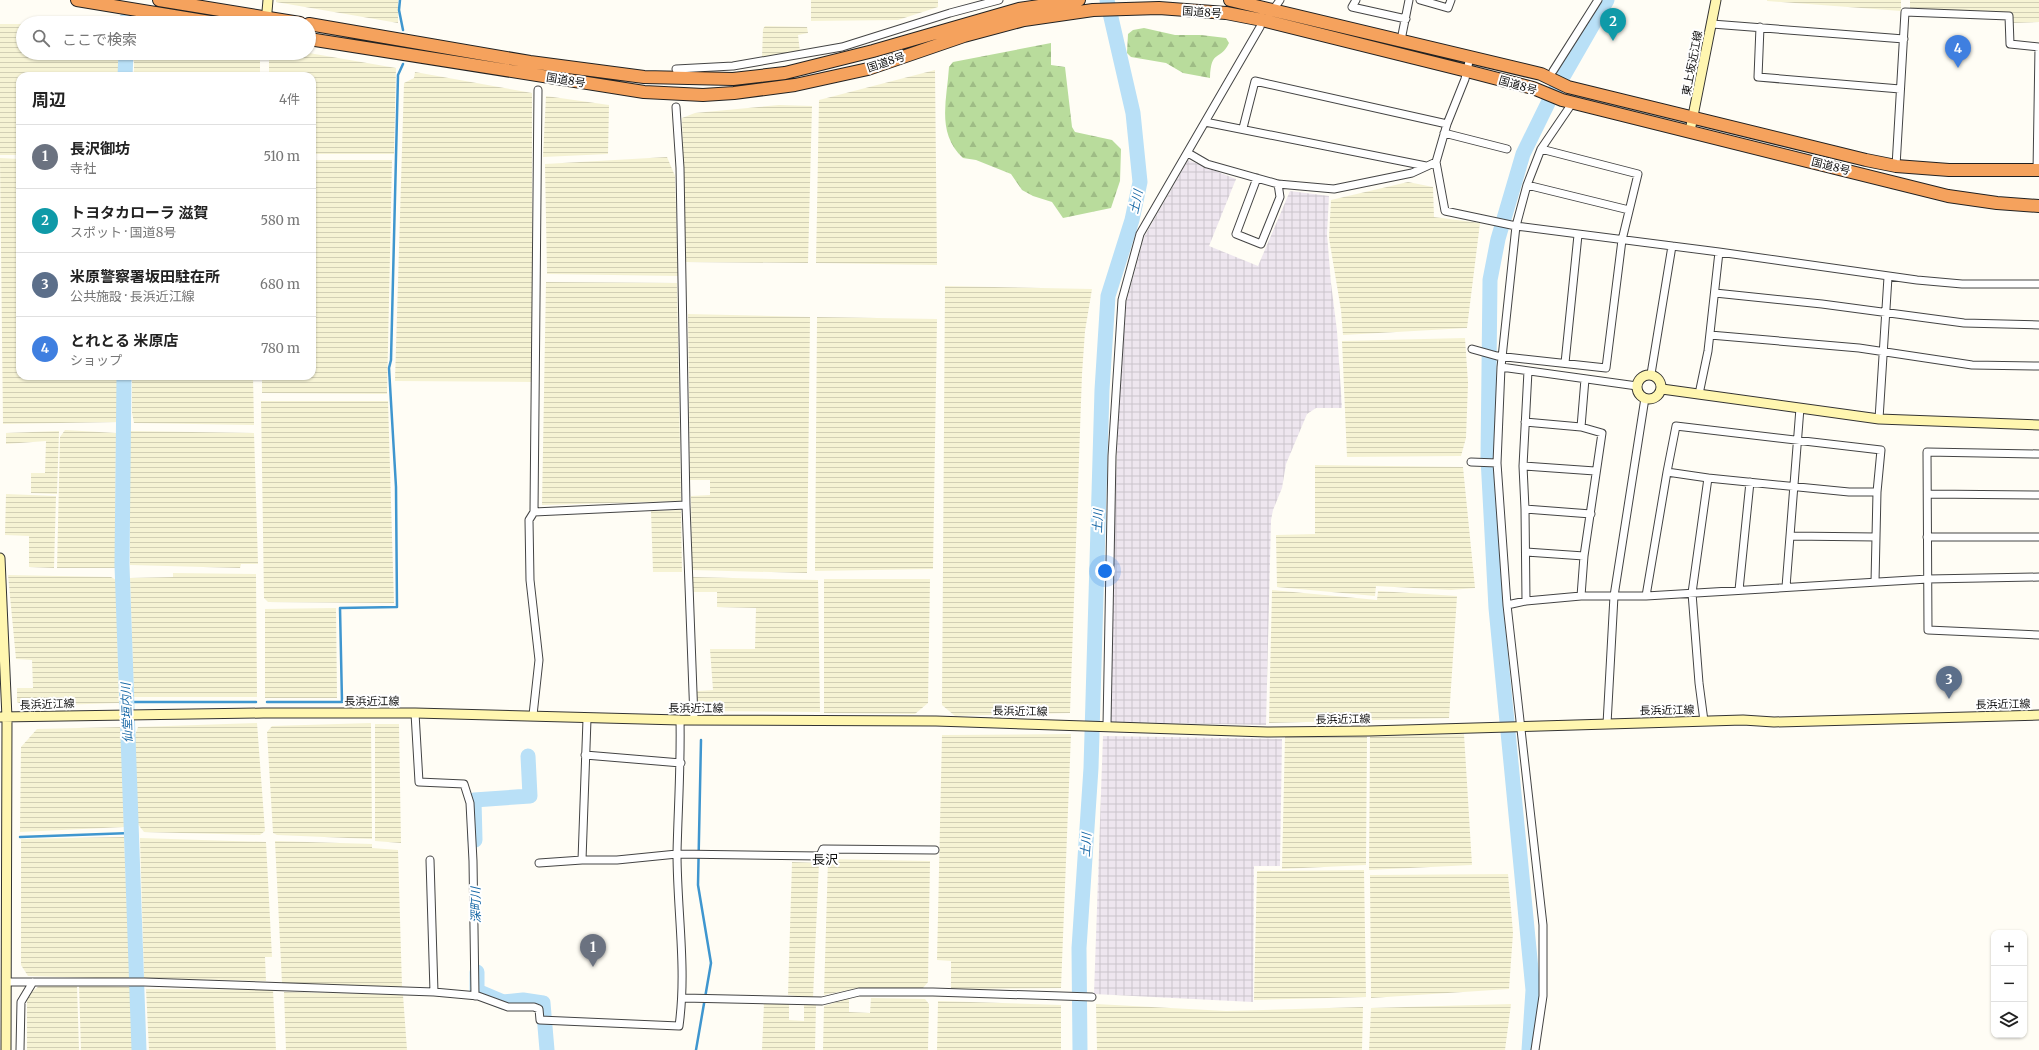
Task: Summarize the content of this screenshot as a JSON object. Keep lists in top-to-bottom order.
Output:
{
  "streets": {
    "highway": ["国道8号"],
    "main road": ["東上坂近江線", "長浜近江線"]
  },
  "crossings": [
    ["国道8号", "東上坂近江線"]
  ],
  "districts": ["長沢"],
  "water": ["土川", "仙堂垣内川", "深町川"],
  "page": {
    "pins": [
      "2",
      "4",
      "3",
      "1"
    ],
    "search": "ここで検索",
    "heading": ["周辺", "4件"],
    "list": [
      {
        "mark": "1",
        "name": "長沢御坊",
        "note": "寺社",
        "value": "510 m"
      },
      {
        "mark": "2",
        "name": "トヨタカローラ 滋賀",
        "note": "スポット · 国道8号",
        "value": "580 m"
      },
      {
        "mark": "3",
        "name": "米原警察署坂田駐在所",
        "note": "公共施設 · 長浜近江線",
        "value": "680 m"
      },
      {
        "mark": "4",
        "name": "とれとる 米原店",
        "note": "ショップ",
        "value": "780 m"
      }
    ],
    "map_buttons": ["+", "−"]
  }
}
